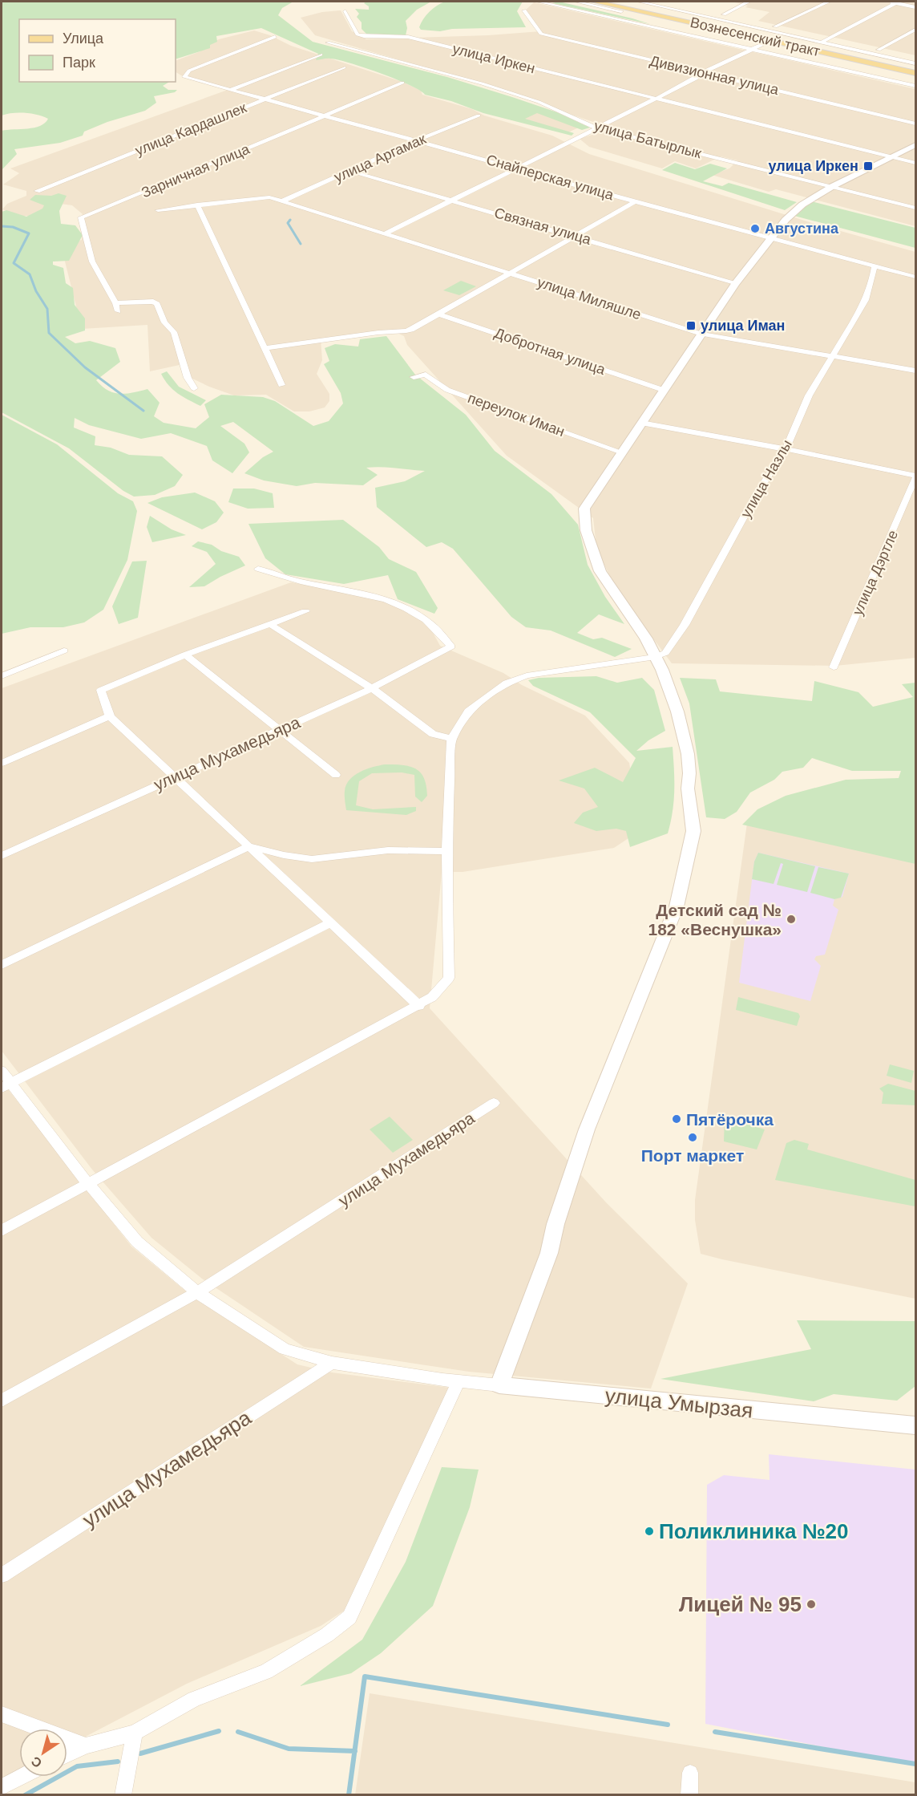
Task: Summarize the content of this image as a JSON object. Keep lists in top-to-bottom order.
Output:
{
  "streets": {
    "main road": ["Вознесенский тракт"],
    "street": [
      "улица Иркен",
      "Дивизионная улица",
      "улица Кардашлек",
      "улица Батырлык",
      "улица Аргамак",
      "Зарничная улица",
      "Снайперская улица",
      "Связная улица",
      "улица Миляшле",
      "Добротная улица",
      "переулок Иман",
      "улица Назлы",
      "улица Дэртле",
      "улица Мухамедьяра",
      "улица Умырзая"
    ]
  },
  "crossings": [
    ["улица Кардашлек", "Снайперская улица"],
    ["улица Аргамак", "Снайперская улица"],
    ["улица Аргамак", "Связная улица"],
    ["улица Аргамак", "улица Миляшле"],
    ["Зарничная улица", "Снайперская улица"],
    ["Снайперская улица", "улица Назлы"],
    ["улица Миляшле", "улица Назлы"]
  ],
  "places": {
    "transit": ["улица Иркен", "улица Иман"],
    "other": [
      "Августина",
      "Детский сад № 182 «Веснушка»",
      "Пятёрочка",
      "Порт маркет",
      "Поликлиника №20",
      "Лицей № 95"
    ]
  },
  "legend": ["Улица", "Парк"],
  "north": "bottom left"
}
